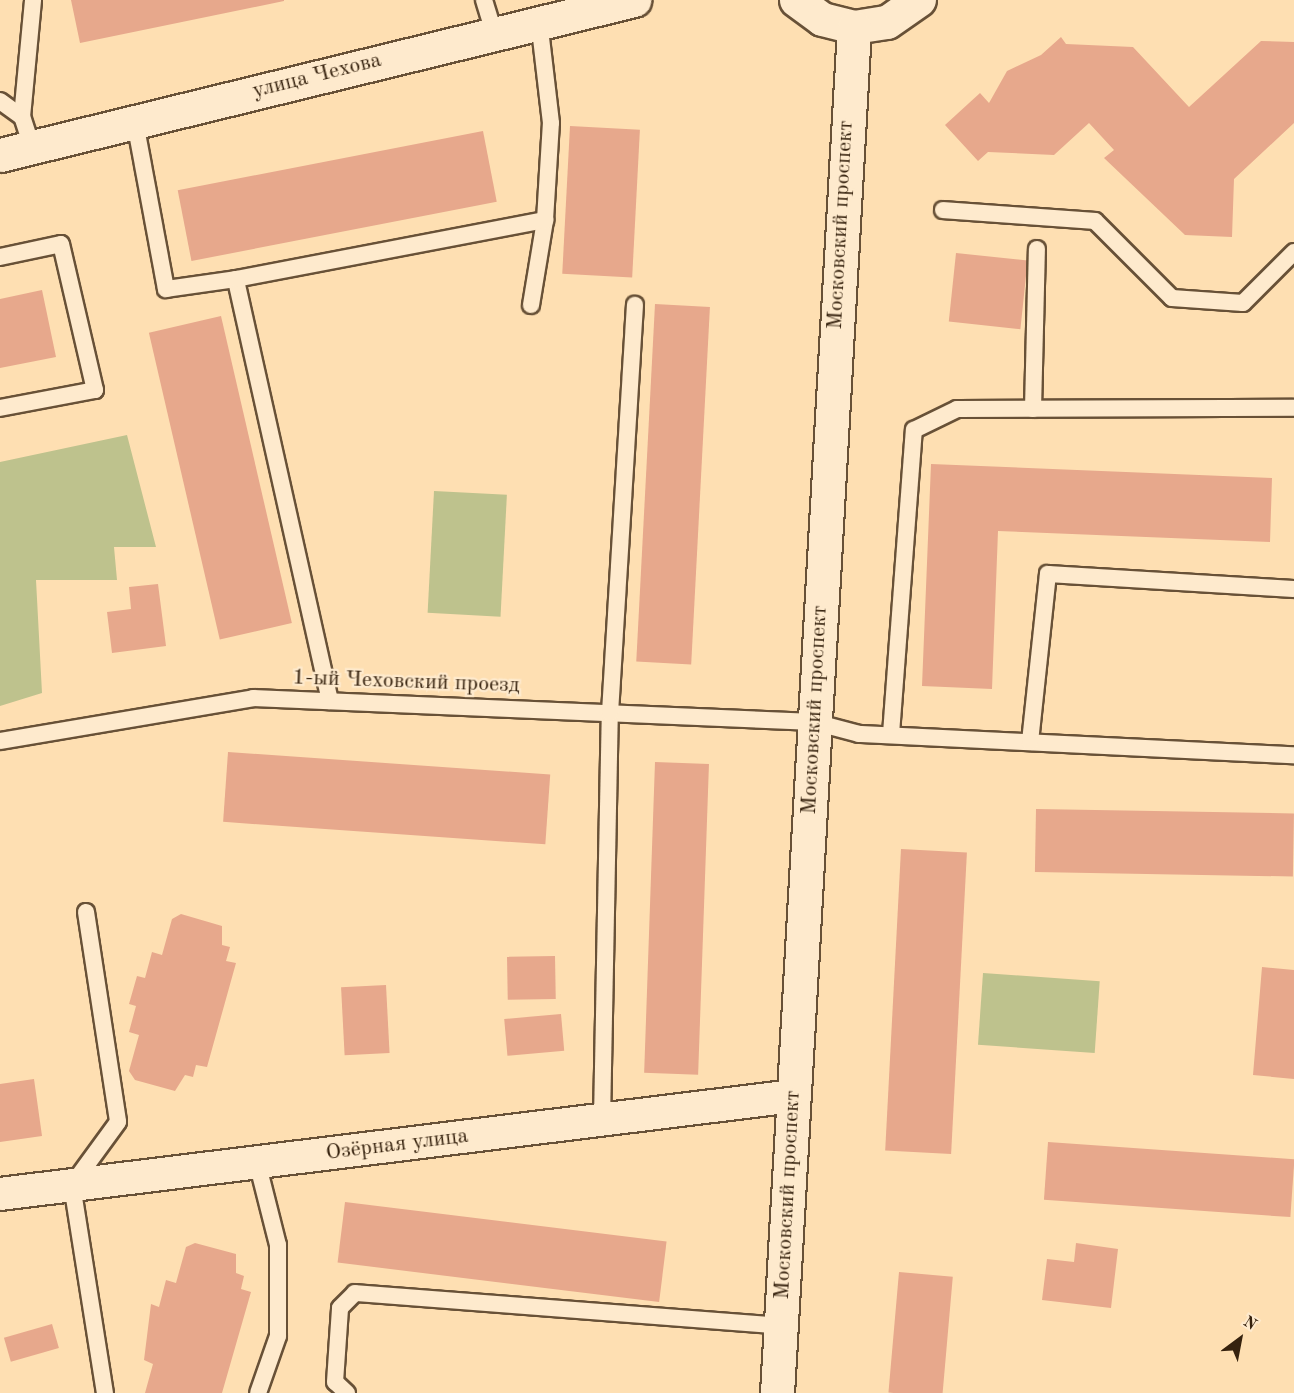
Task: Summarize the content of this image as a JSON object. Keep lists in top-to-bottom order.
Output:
{
  "streets": {
    "main road": ["улица Чехова", "Московский проспект"],
    "street": ["Озёрная улица"],
    "lane": ["1-ый Чеховский проезд"]
  },
  "crossings": [
    ["Московский проспект", "1-ый Чеховский проезд"],
    ["Московский проспект", "Озёрная улица"]
  ],
  "north": "top right"
}
